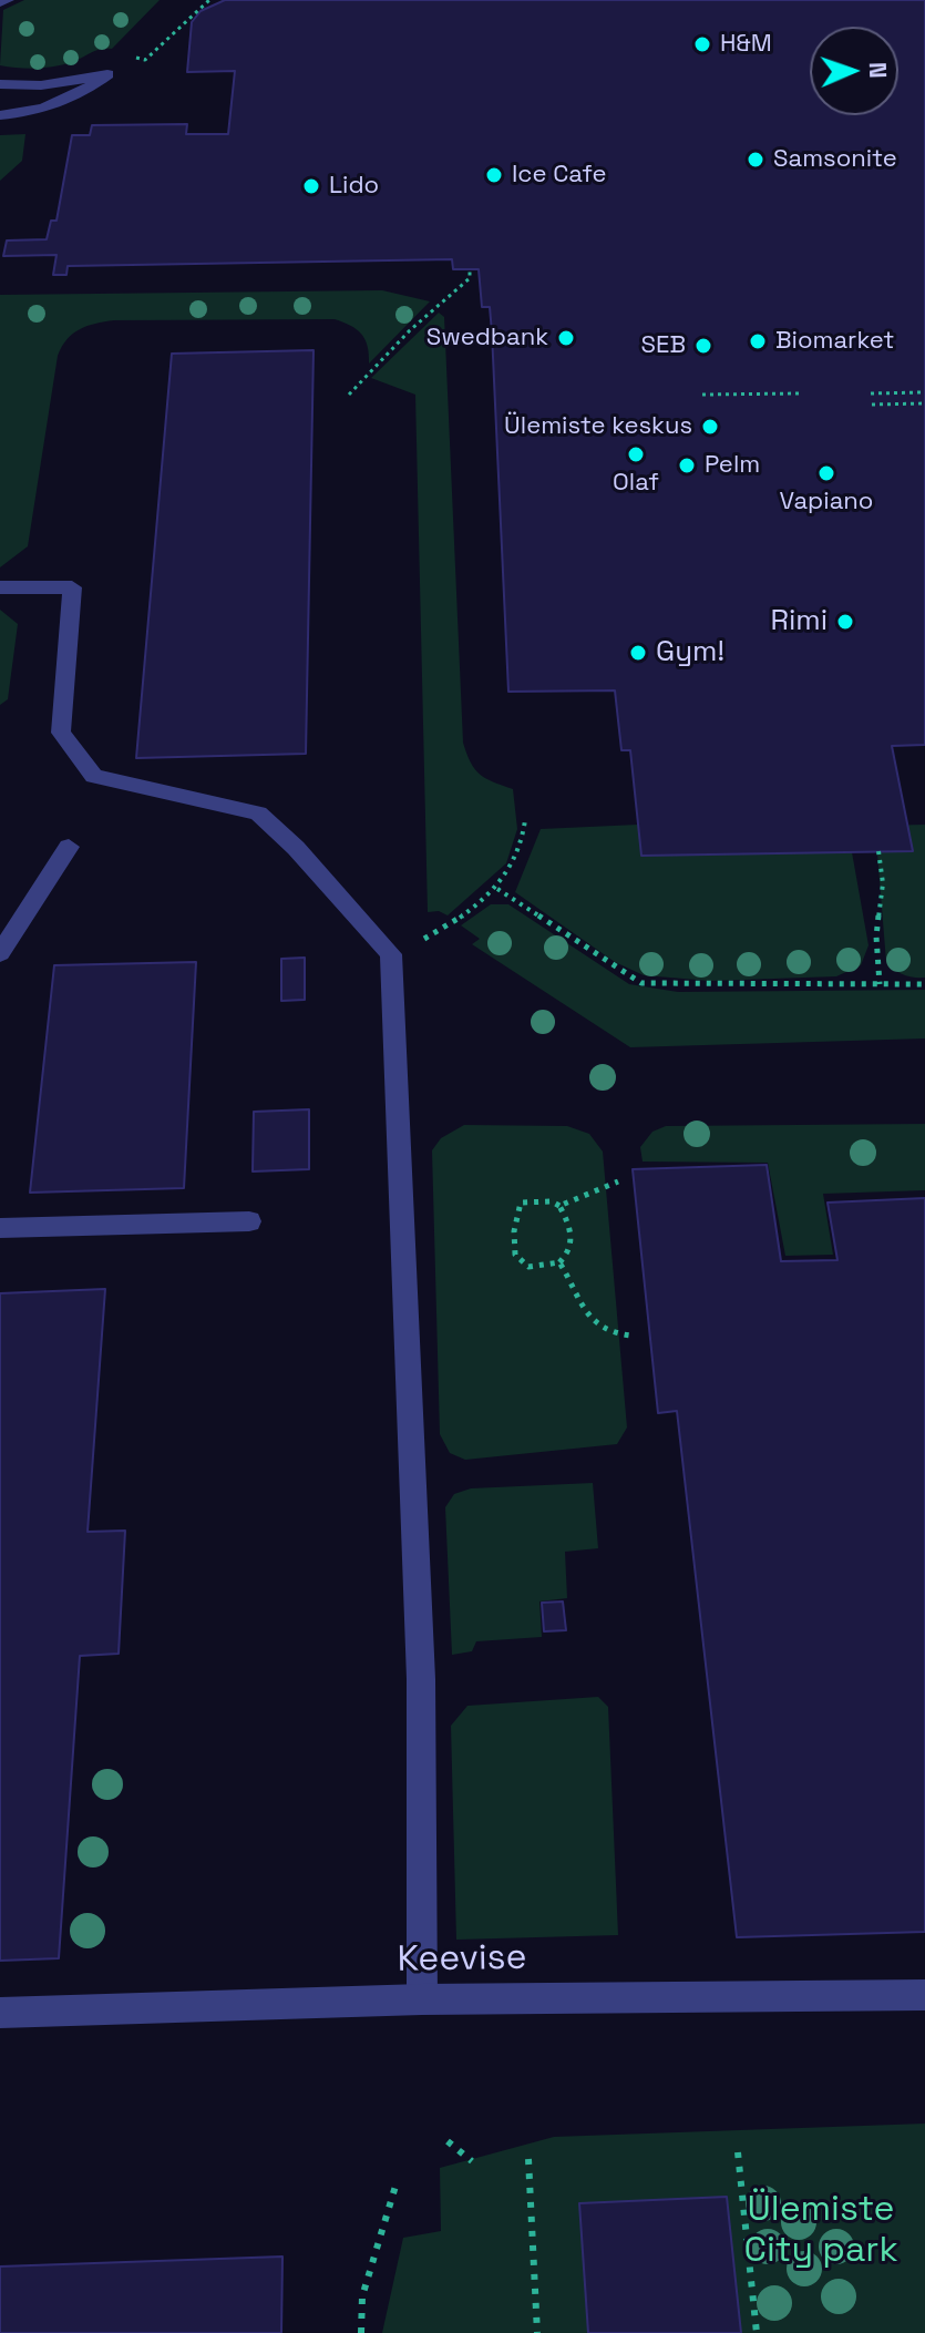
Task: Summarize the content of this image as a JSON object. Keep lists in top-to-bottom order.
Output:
{
  "streets": {
    "street": ["Keevise"]
  },
  "parks": ["Ülemiste City park"],
  "places": [
    "H&M",
    "Samsonite",
    "Ice Cafe",
    "Lido",
    "Swedbank",
    "Biomarket",
    "SEB",
    "Ülemiste keskus",
    "Olaf",
    "Pelm",
    "Vapiano",
    "Rimi",
    "Gym!"
  ],
  "north": "right"
}
